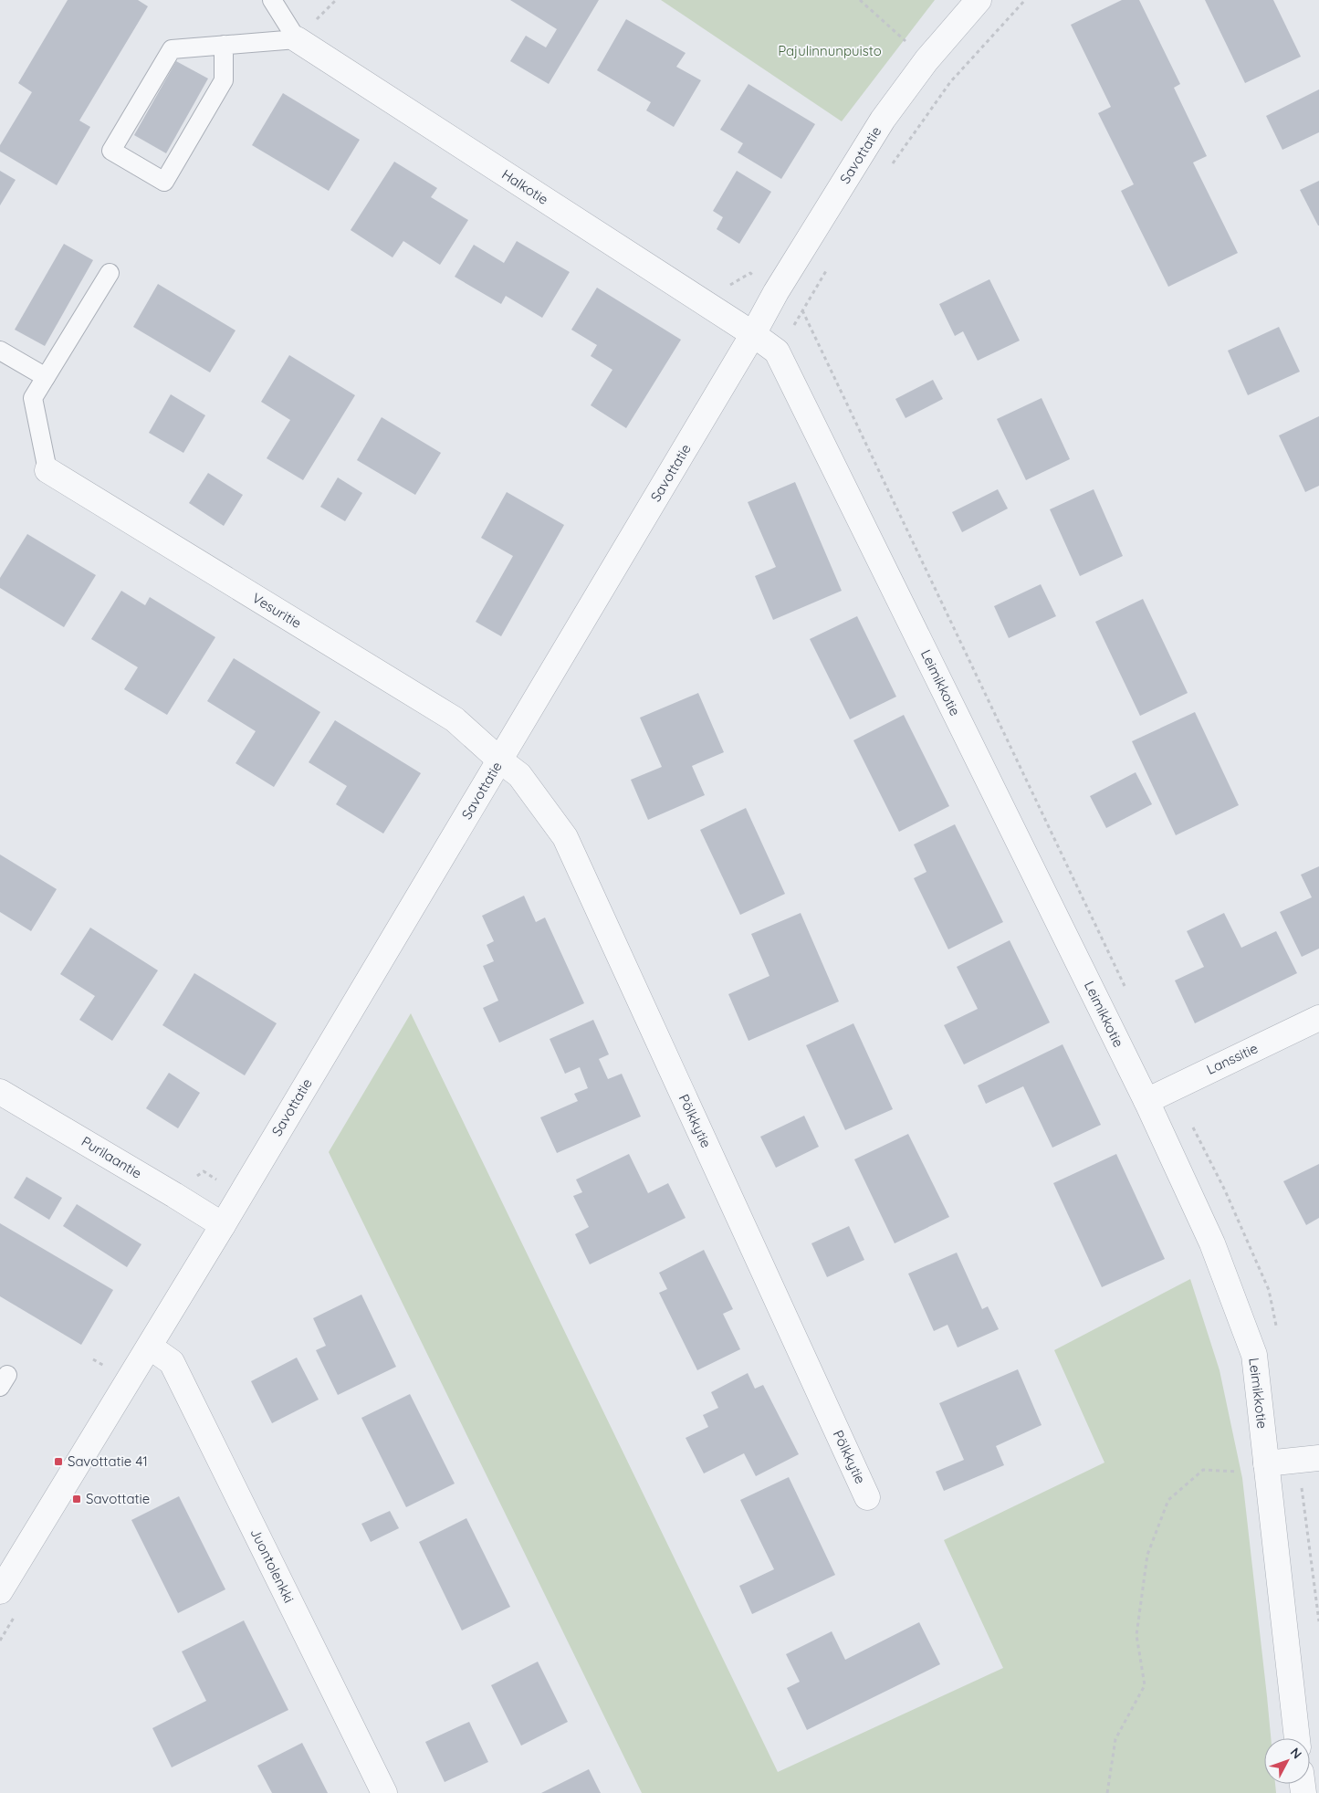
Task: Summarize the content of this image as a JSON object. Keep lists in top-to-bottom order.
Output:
{
  "streets": {
    "street": [
      "Savottatie",
      "Halkotie",
      "Vesuritie",
      "Leimikkotie",
      "Lanssitie",
      "Pölkkytie",
      "Purilaantie",
      "Juontolenkki"
    ]
  },
  "crossings": [
    ["Savottatie", "Halkotie"],
    ["Savottatie", "Vesuritie"],
    ["Savottatie", "Leimikkotie"],
    ["Savottatie", "Pölkkytie"],
    ["Savottatie", "Purilaantie"],
    ["Savottatie", "Juontolenkki"],
    ["Halkotie", "Leimikkotie"],
    ["Vesuritie", "Pölkkytie"],
    ["Leimikkotie", "Lanssitie"]
  ],
  "parks": ["Pajulinnunpuisto"],
  "places": {
    "transit": ["Savottatie 41", "Savottatie"]
  },
  "north": "top right"
}
